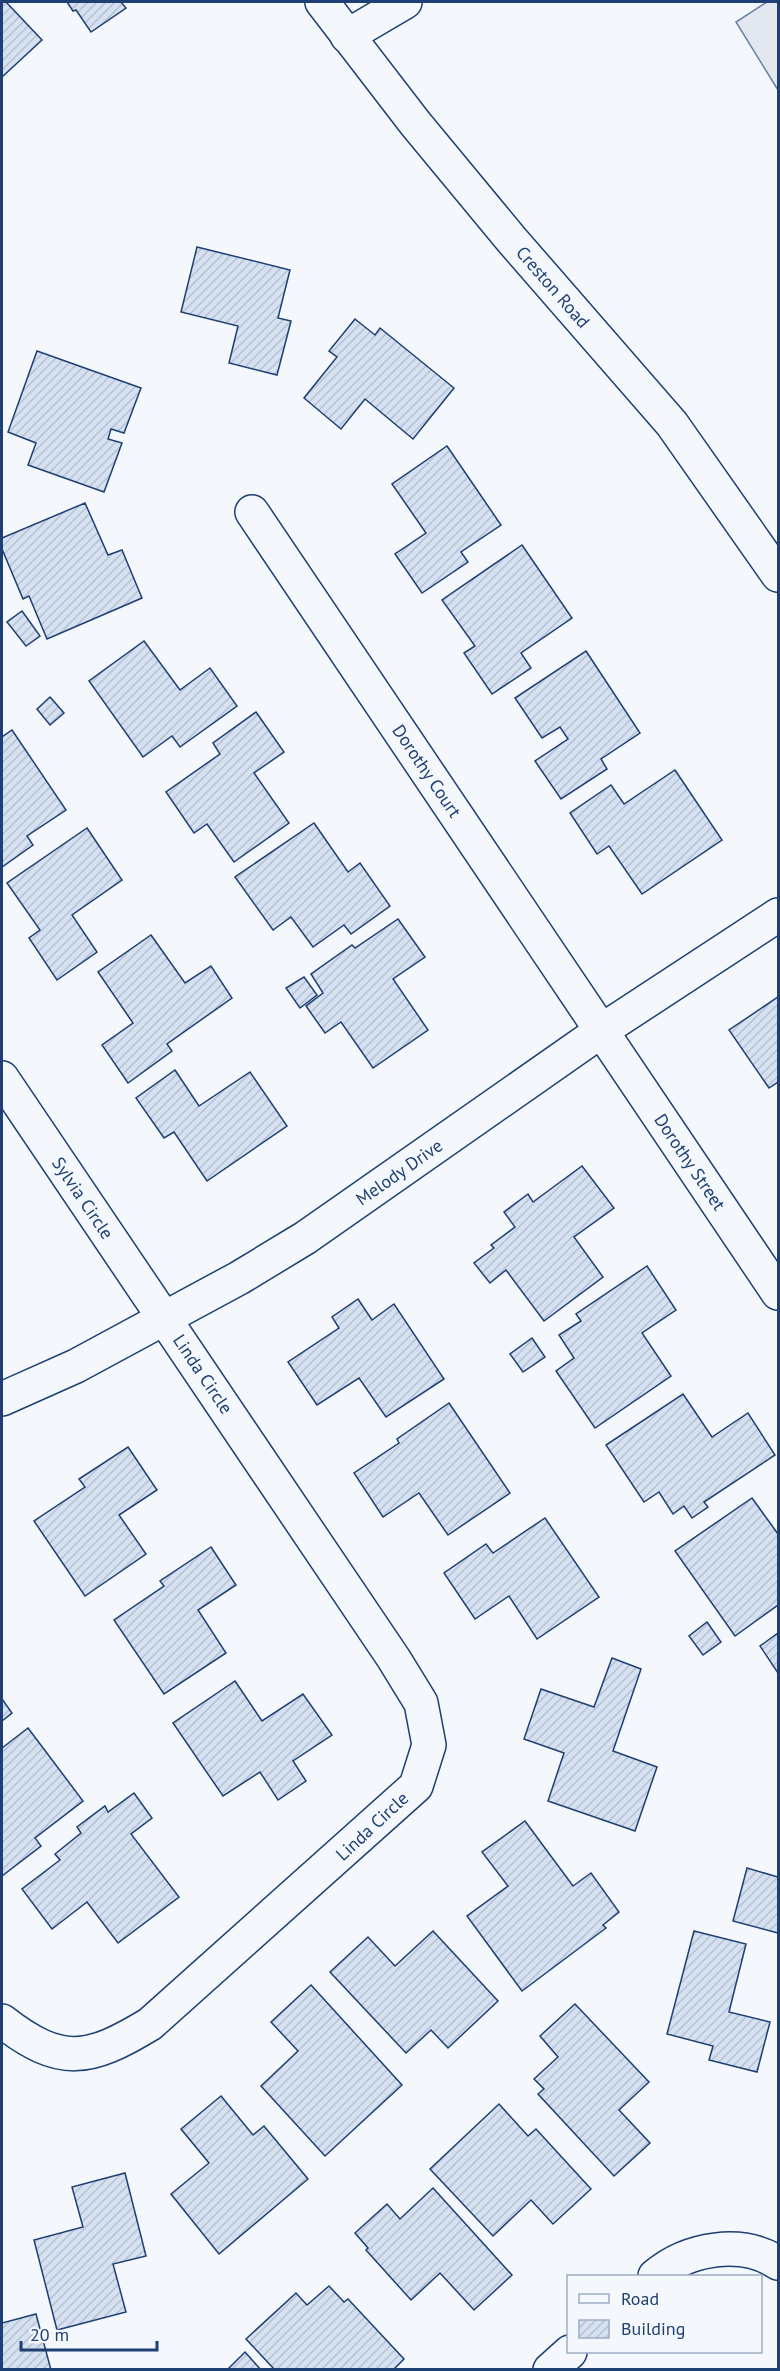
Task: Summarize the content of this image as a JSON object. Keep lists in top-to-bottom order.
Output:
{
  "streets": {
    "street": [
      "Creston Road",
      "Dorothy Court",
      "Dorothy Street",
      "Melody Drive",
      "Sylvia Circle",
      "Linda Circle"
    ]
  },
  "crossings": [
    ["Dorothy Court", "Dorothy Street"],
    ["Dorothy Court", "Melody Drive"],
    ["Dorothy Street", "Melody Drive"],
    ["Melody Drive", "Sylvia Circle"],
    ["Melody Drive", "Linda Circle"],
    ["Sylvia Circle", "Linda Circle"]
  ],
  "legend": ["Road", "Building"],
  "scale_bar": "20 m"
}
